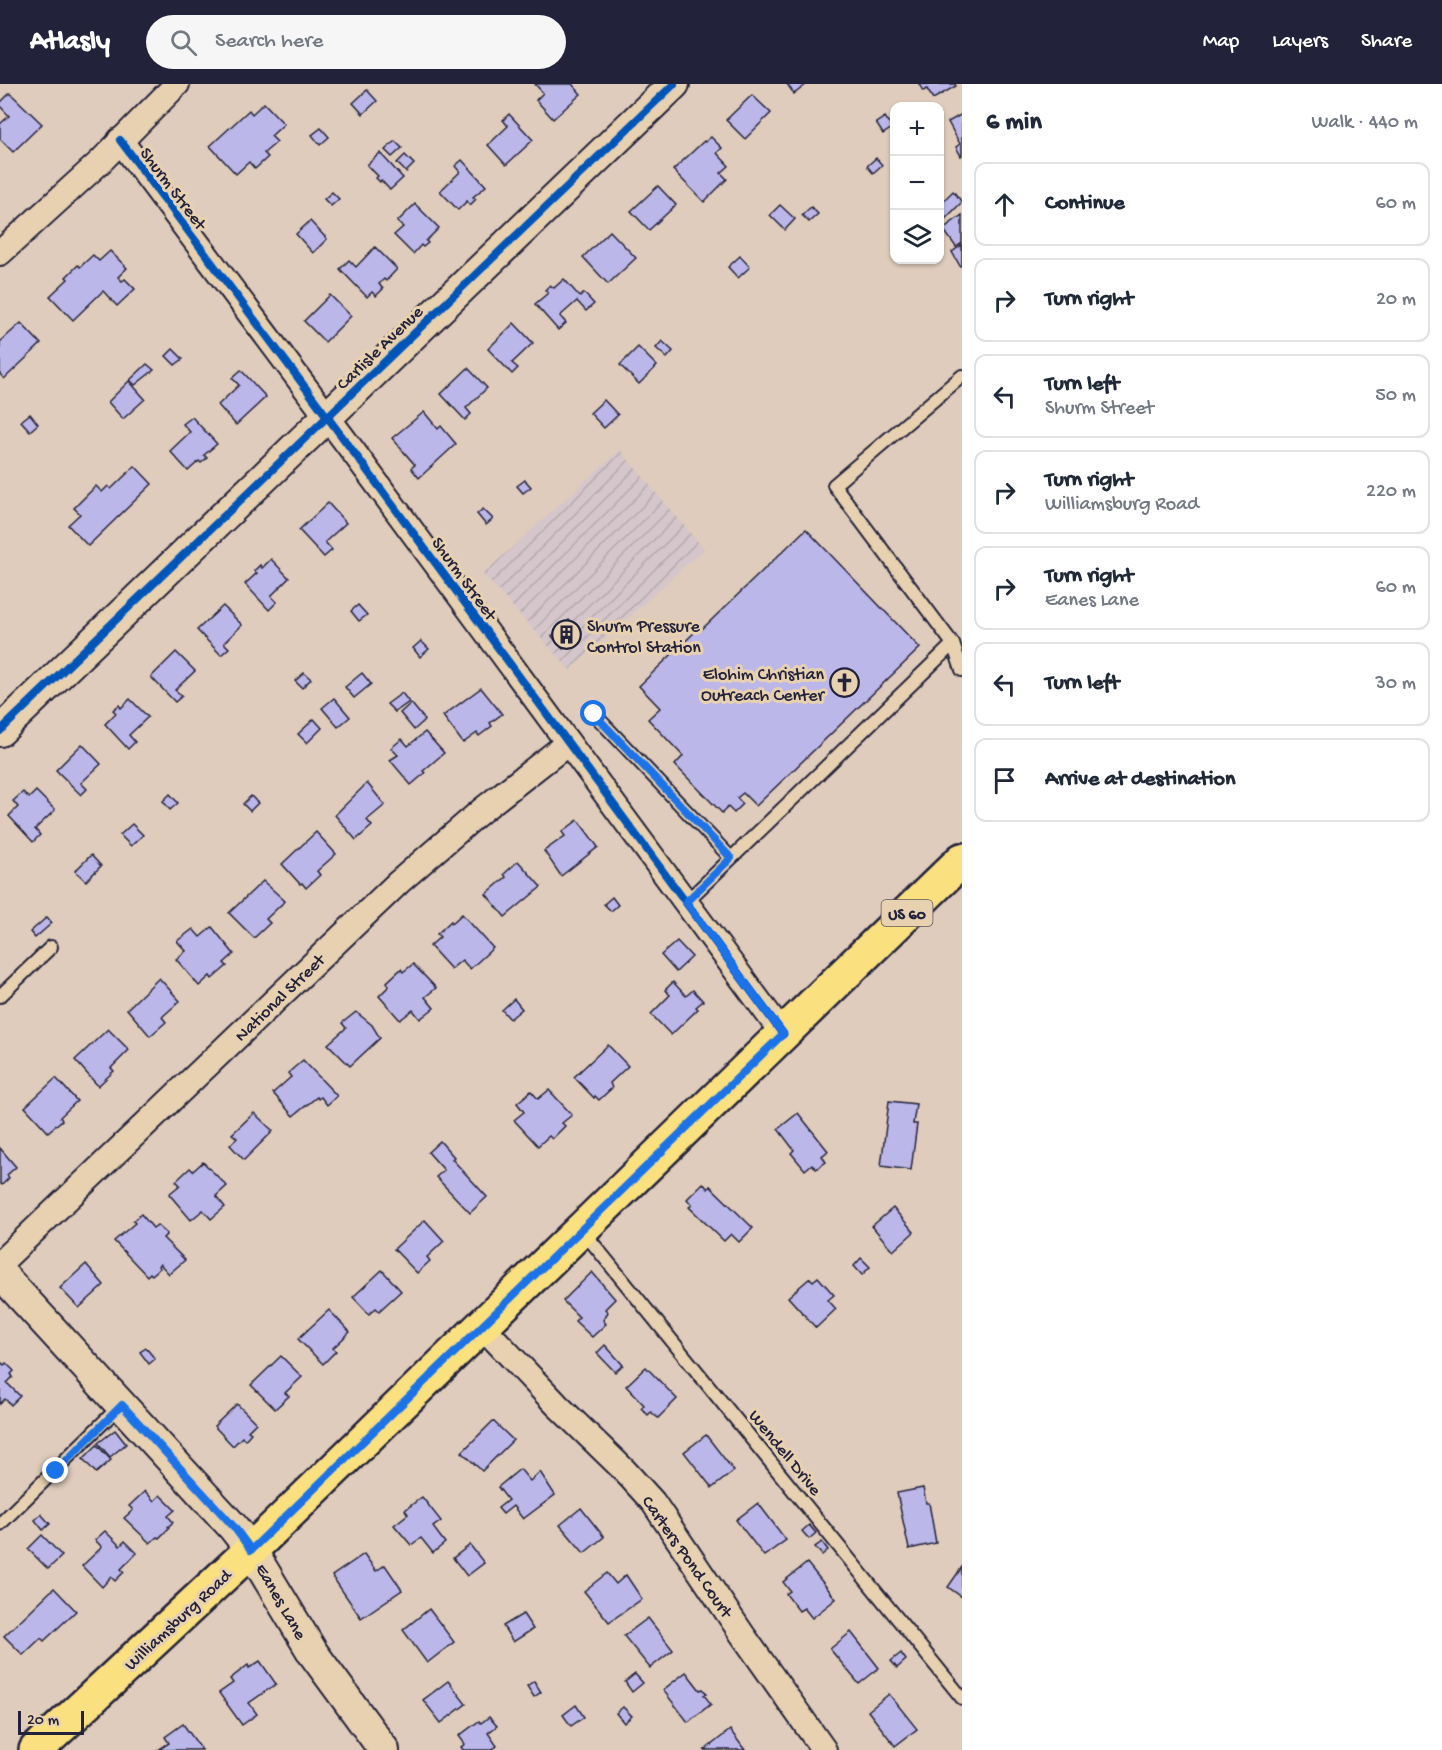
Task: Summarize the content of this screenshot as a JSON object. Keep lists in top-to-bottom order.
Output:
{
  "streets": {
    "main road": ["US 60", "Williamsburg Road"],
    "street": [
      "Shurm Street",
      "Carlisle Avenue",
      "National Street",
      "Carters Pond Court",
      "Eanes Lane"
    ],
    "lane": ["Wendell Drive"]
  },
  "crossings": [
    ["Shurm Street", "Carlisle Avenue"],
    ["Shurm Street", "National Street"],
    ["Shurm Street", "Williamsburg Road"],
    ["Wendell Drive", "Williamsburg Road"],
    ["Carters Pond Court", "Williamsburg Road"],
    ["Eanes Lane", "Williamsburg Road"]
  ],
  "places": {
    "building": ["Shurm Pressure Control Station"],
    "church": ["Elohim Christian Outreach Center"]
  },
  "scale_bar": "20 m",
  "page": {
    "header": "Atlasly",
    "search": "Search here",
    "nav": ["Map", "Layers", "Share"],
    "heading": ["6 min", "Walk · 440 m"],
    "map_buttons": ["+", "−"],
    "list": [
      ["Continue", "60 m"],
      ["Turn right", "20 m"],
      ["Turn left", "Shurm Street", "50 m"],
      ["Turn right", "Williamsburg Road", "220 m"],
      ["Turn right", "Eanes Lane", "60 m"],
      ["Turn left", "30 m"],
      "Arrive at destination"
    ],
    "scale": "20 m"
  }
}
